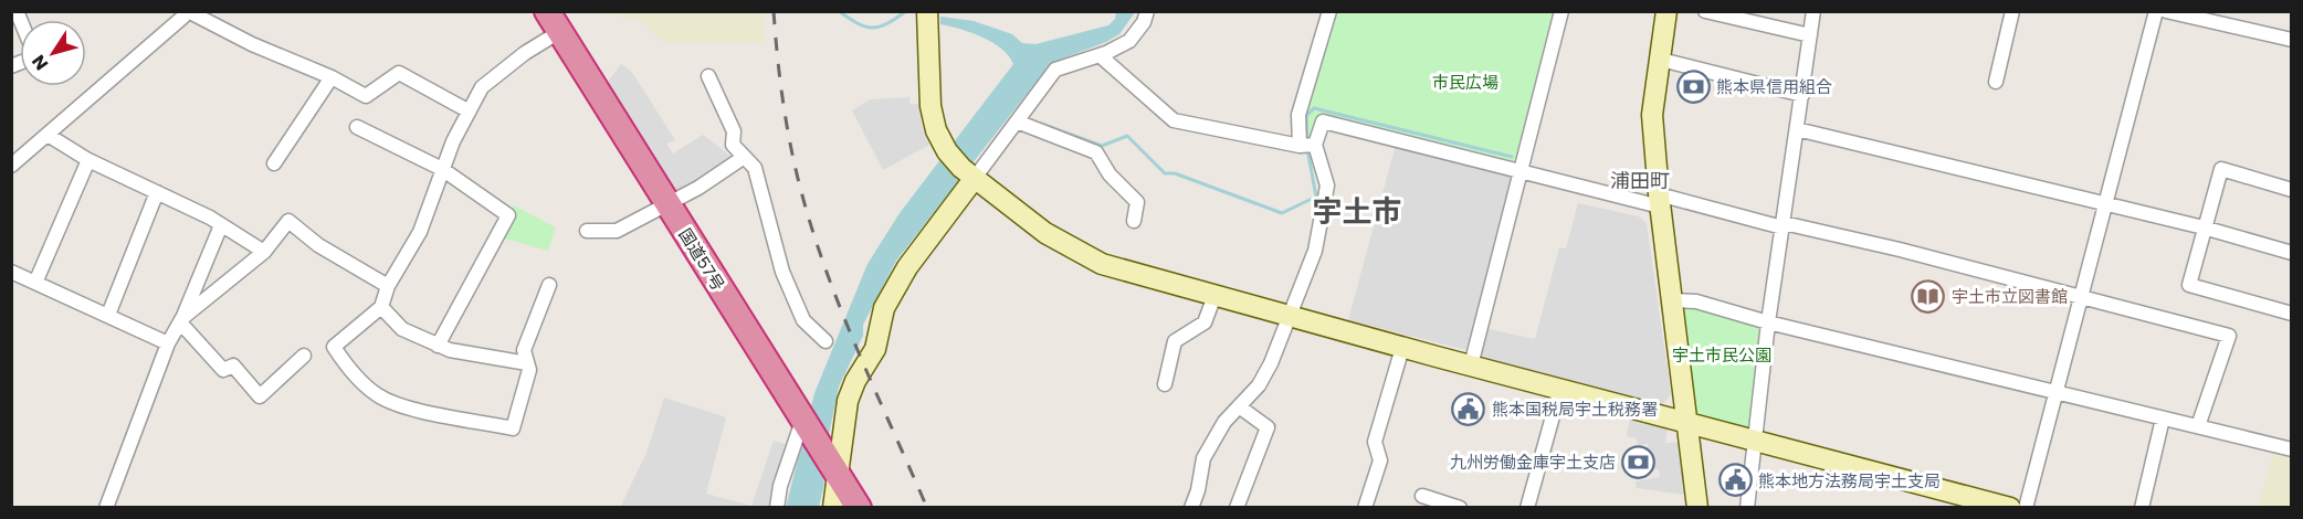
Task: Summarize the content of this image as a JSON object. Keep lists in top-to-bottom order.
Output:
{
  "streets": {
    "highway": ["国道57号"]
  },
  "districts": ["浦田町", "宇土市"],
  "parks": ["市民広場", "宇土市民公園"],
  "places": {
    "bank": ["熊本県信用組合", "九州労働金庫宇土支店"],
    "library": ["宇土市立図書館"],
    "public building": ["熊本国税局宇土税務署", "熊本地方法務局宇土支局"]
  },
  "north": "bottom left"
}
